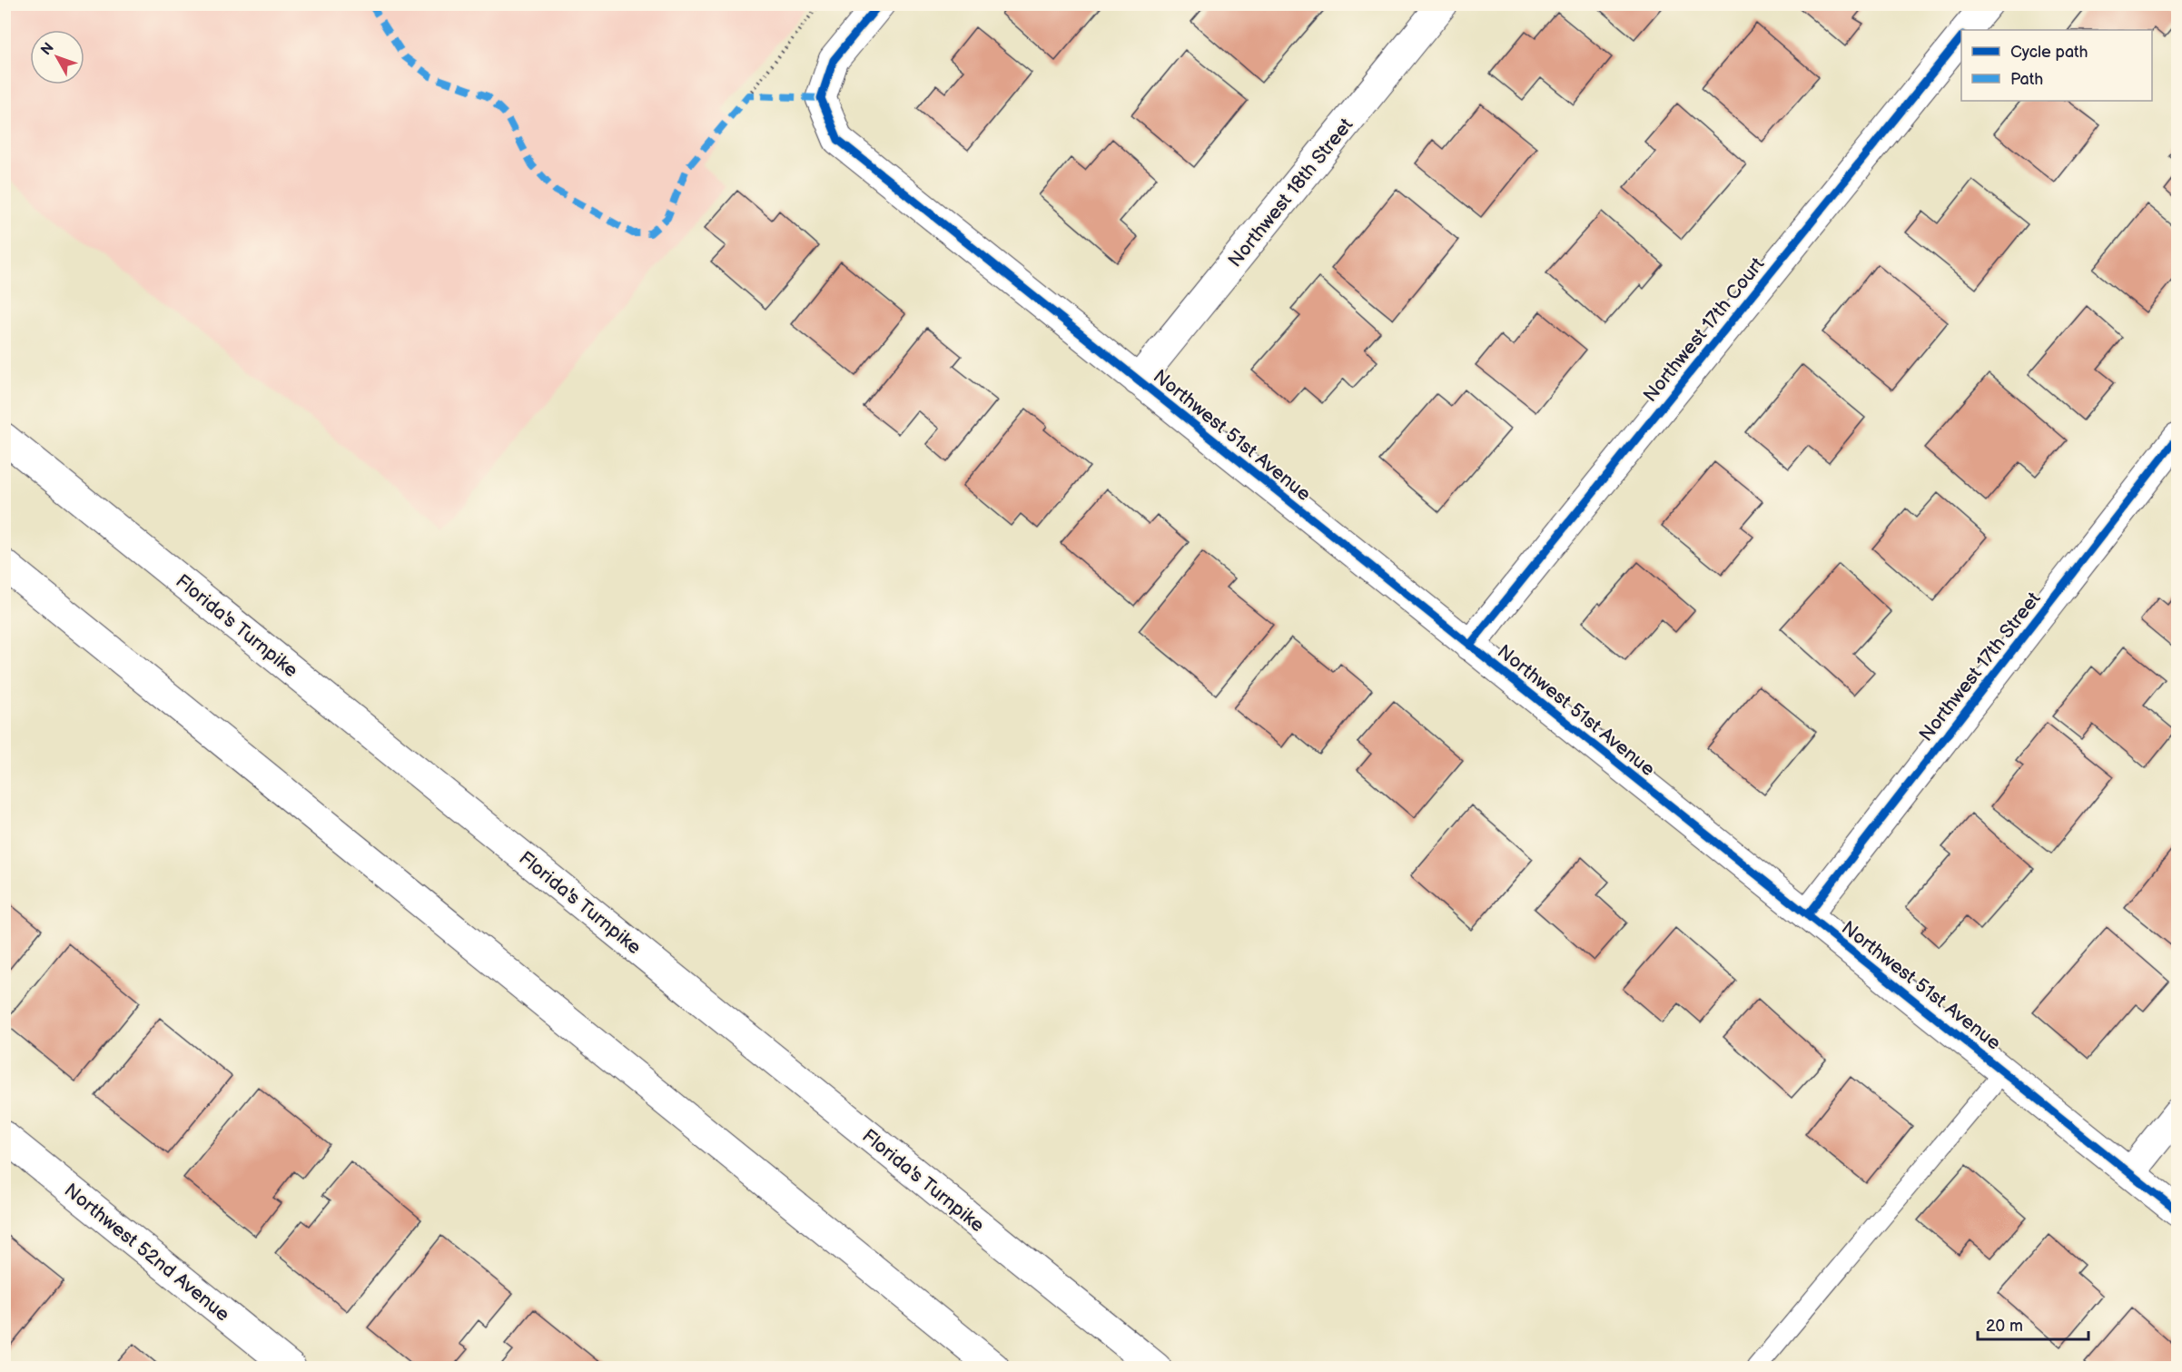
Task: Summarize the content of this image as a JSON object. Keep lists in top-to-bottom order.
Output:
{
  "streets": {
    "main road": [
      "Northwest 18th Street",
      "Northwest 17th Court",
      "Northwest 51st Avenue",
      "Florida's Turnpike",
      "Northwest 17th Street",
      "Northwest 52nd Avenue"
    ]
  },
  "crossings": [
    ["Northwest 18th Street", "Northwest 51st Avenue"],
    ["Northwest 17th Court", "Northwest 51st Avenue"],
    ["Northwest 51st Avenue", "Northwest 17th Street"]
  ],
  "legend": ["Cycle path", "Path"],
  "scale_bar": "20 m",
  "north": "top left"
}
